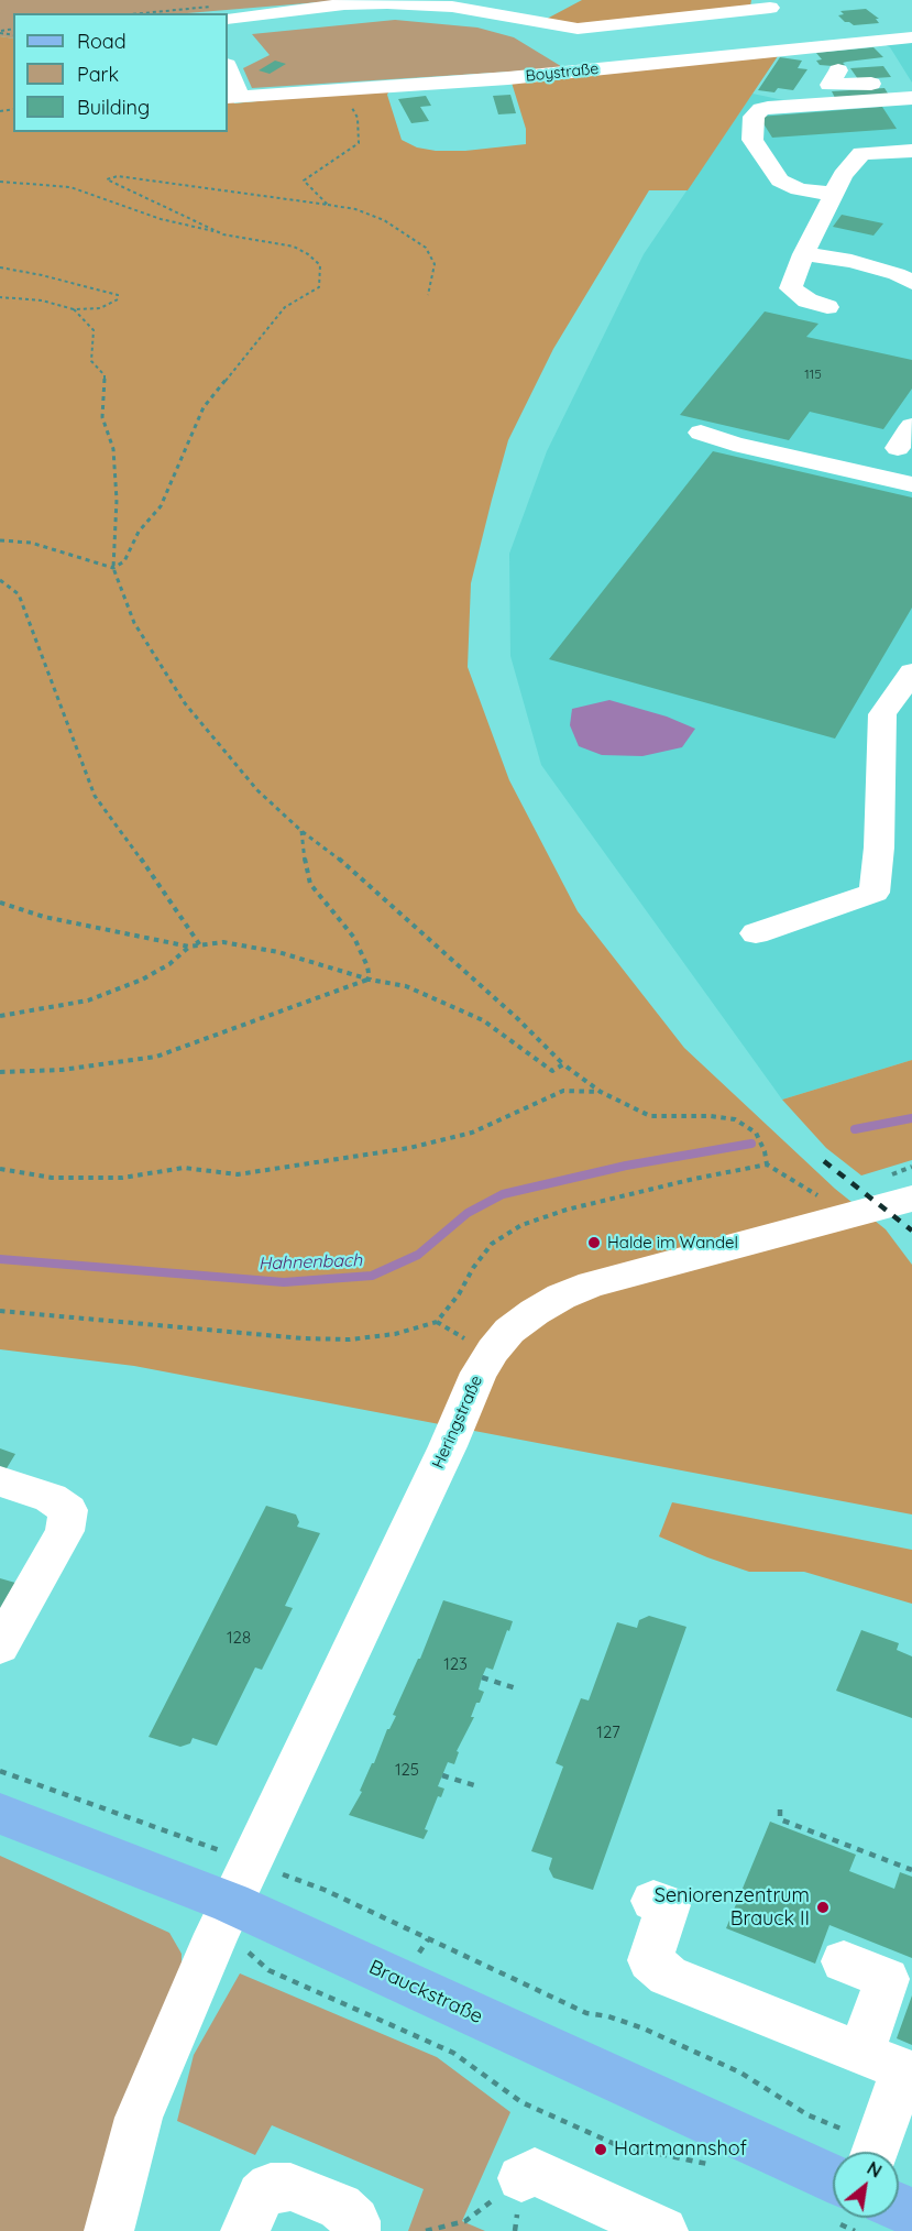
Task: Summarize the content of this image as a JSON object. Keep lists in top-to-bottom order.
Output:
{
  "streets": {
    "main road": ["Brauckstraße"],
    "street": ["Boystraße", "Heringstraße"]
  },
  "crossings": [
    ["Heringstraße", "Brauckstraße"]
  ],
  "water": ["Hahnenbach"],
  "places": ["Halde im Wandel", "Seniorenzentrum Brauck II", "Hartmannshof"],
  "house_numbers": [
    "115",
    "128",
    "123",
    "127",
    "125"
  ],
  "legend": ["Road", "Park", "Building"],
  "north": "top right"
}
